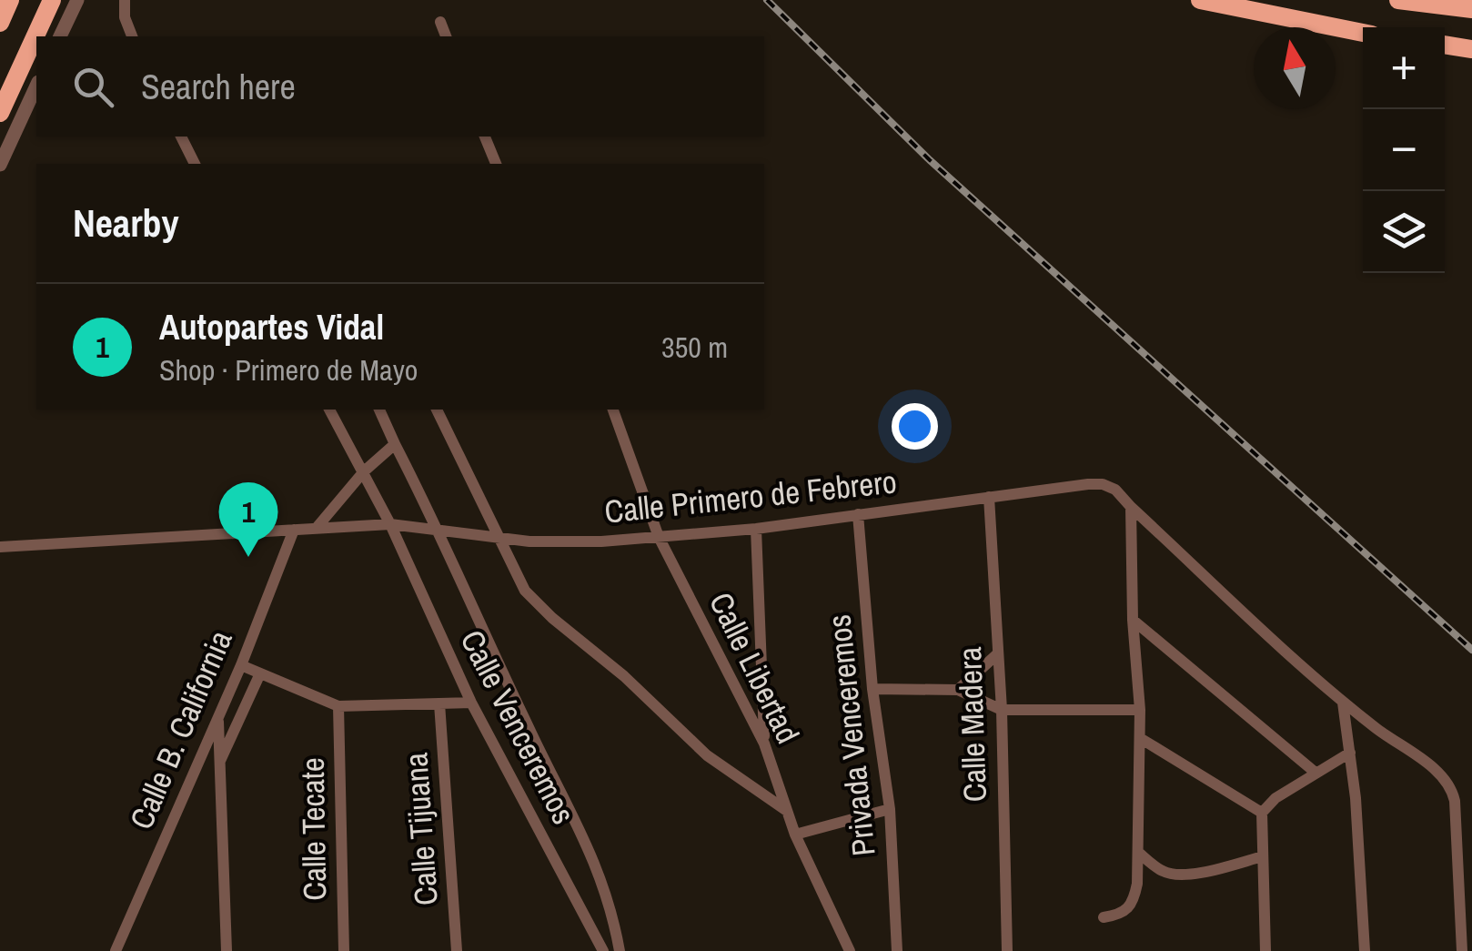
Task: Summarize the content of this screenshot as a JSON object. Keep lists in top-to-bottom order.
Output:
{
  "streets": {
    "street": [
      "Calle Primero de Febrero",
      "Calle Libertad",
      "Calle Madera",
      "Calle Venceremos",
      "Calle B. California",
      "Privada Venceremos",
      "Calle Tecate",
      "Calle Tijuana"
    ]
  },
  "crossings": [
    ["Calle Primero de Febrero", "Calle Libertad"],
    ["Calle Primero de Febrero", "Calle Madera"],
    ["Calle Primero de Febrero", "Calle Venceremos"],
    ["Calle Primero de Febrero", "Calle B. California"],
    ["Calle Primero de Febrero", "Privada Venceremos"]
  ],
  "north": "top",
  "page": {
    "map_buttons": ["+", "−"],
    "search": "Search here",
    "heading": "Nearby",
    "list": [
      {
        "mark": "1",
        "name": "Autopartes Vidal",
        "note": "Shop · Primero de Mayo",
        "value": "350 m"
      }
    ],
    "pins": "1"
  }
}
